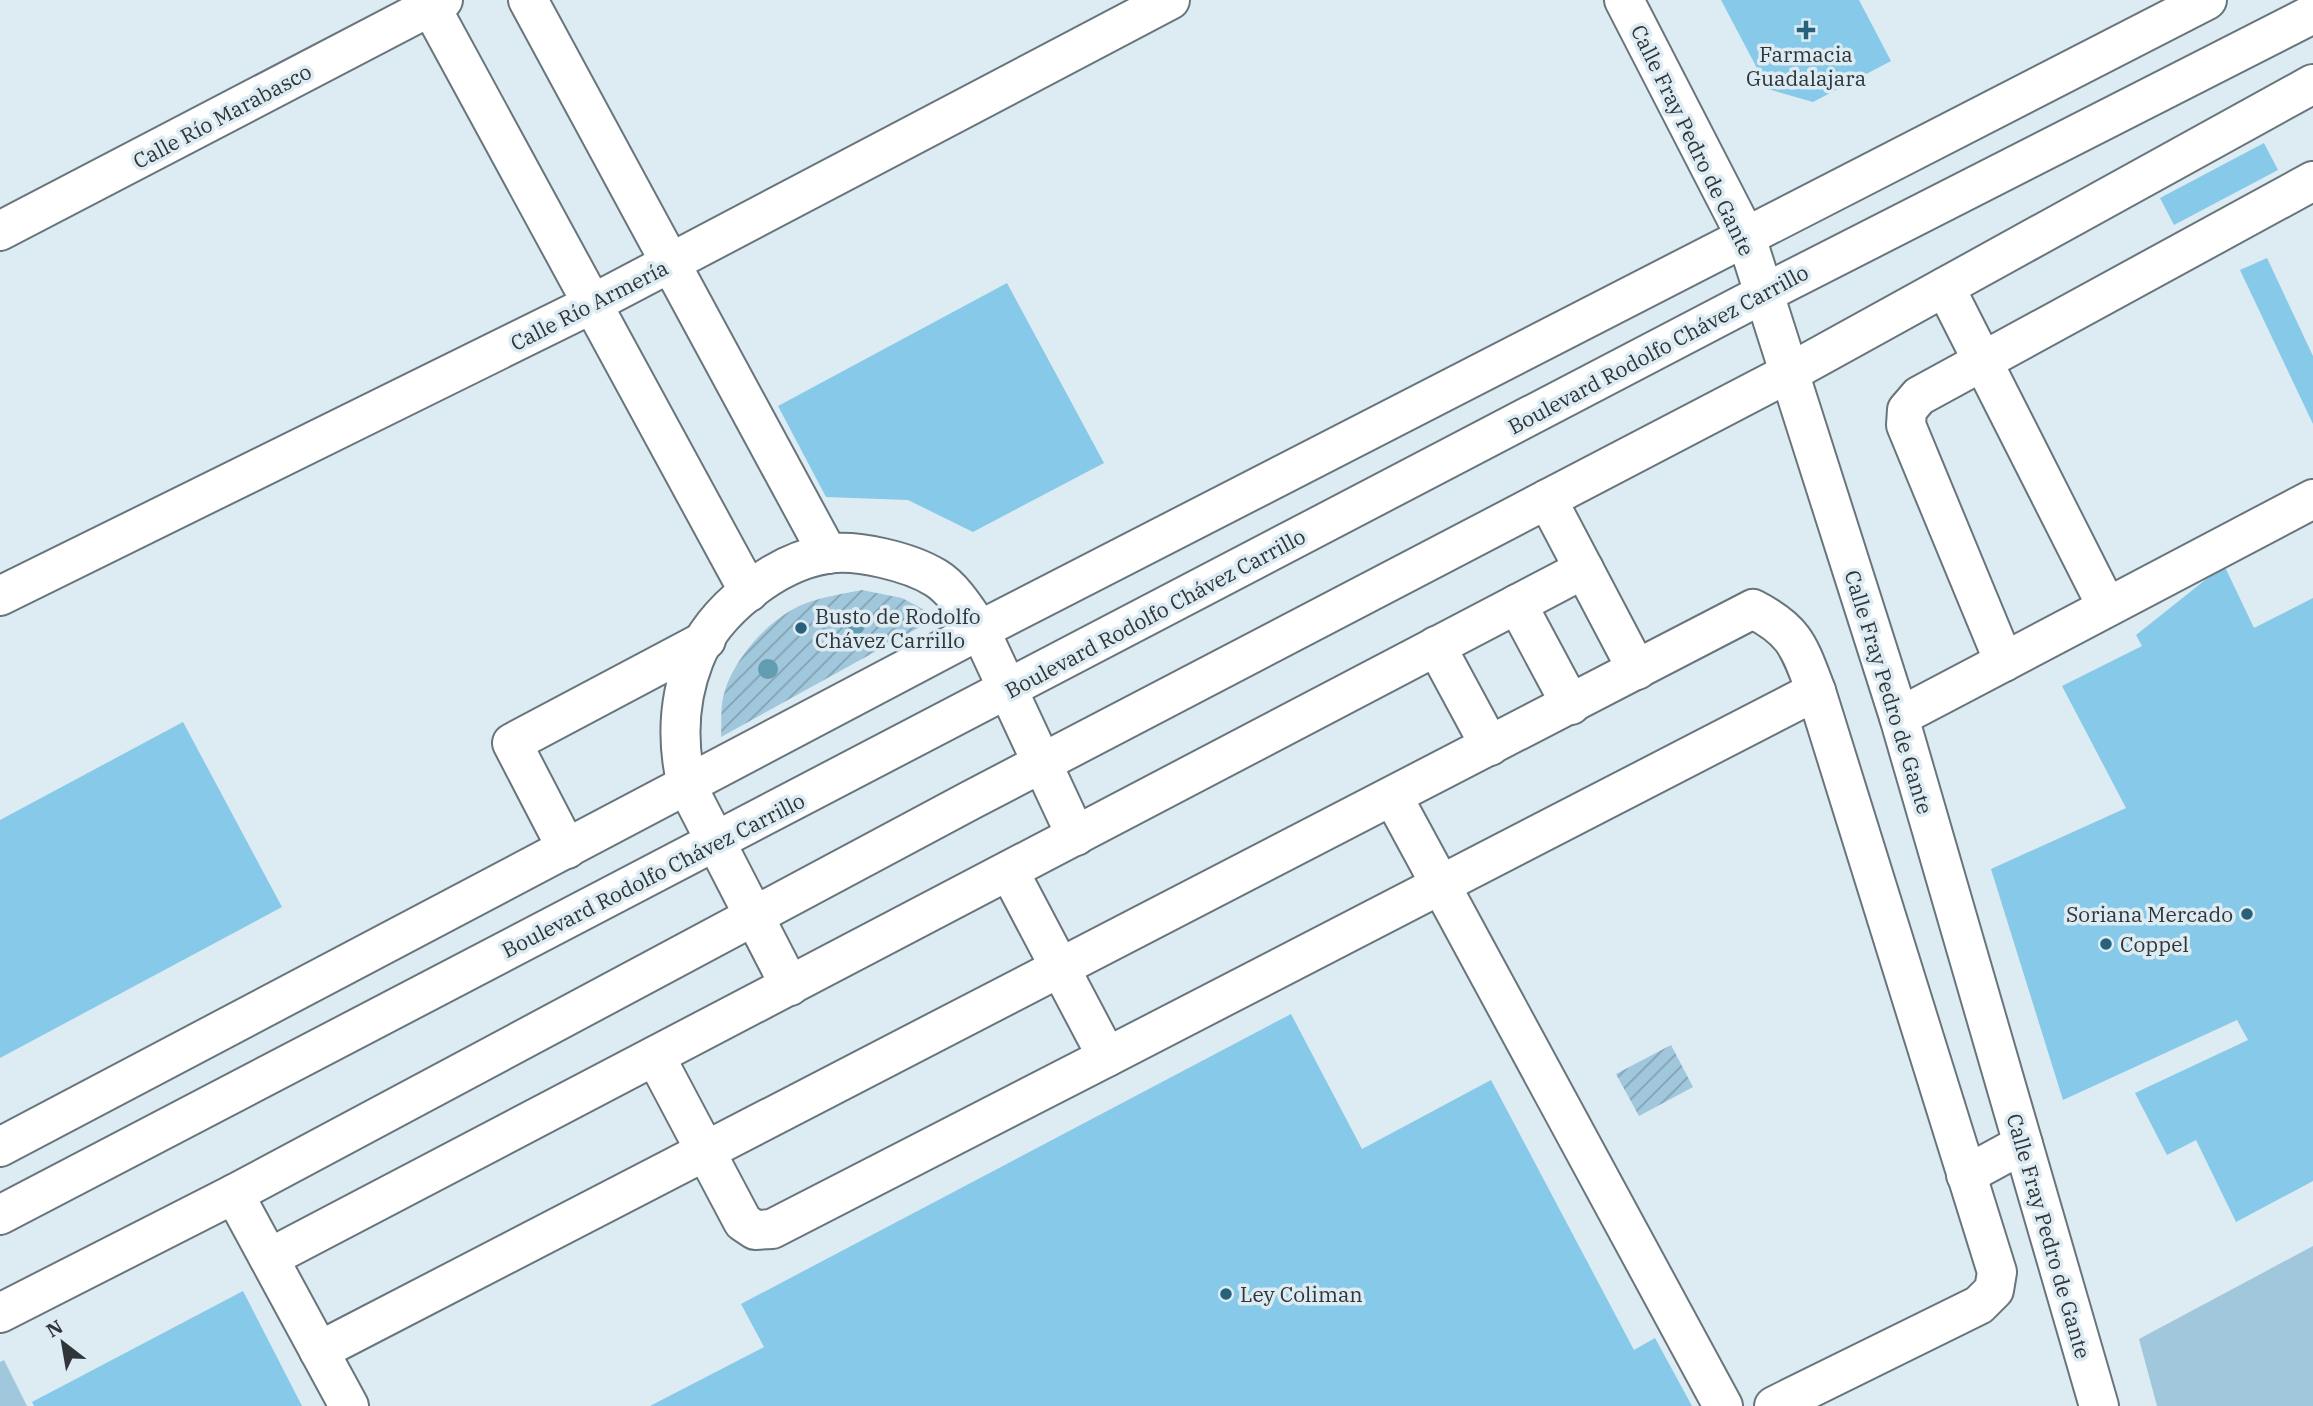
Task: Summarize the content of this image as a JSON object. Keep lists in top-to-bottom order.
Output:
{
  "streets": {
    "street": [
      "Calle Río Marabasco",
      "Calle Fray Pedro de Gante",
      "Calle Río Armería",
      "Boulevard Rodolfo Chávez Carrillo"
    ]
  },
  "crossings": [
    ["Calle Fray Pedro de Gante", "Boulevard Rodolfo Chávez Carrillo"]
  ],
  "places": {
    "health": ["Farmacia Guadalajara"],
    "other": [
      "Busto de Rodolfo Chávez Carrillo",
      "Soriana Mercado",
      "Coppel",
      "Ley Coliman"
    ]
  },
  "north": "top left"
}
